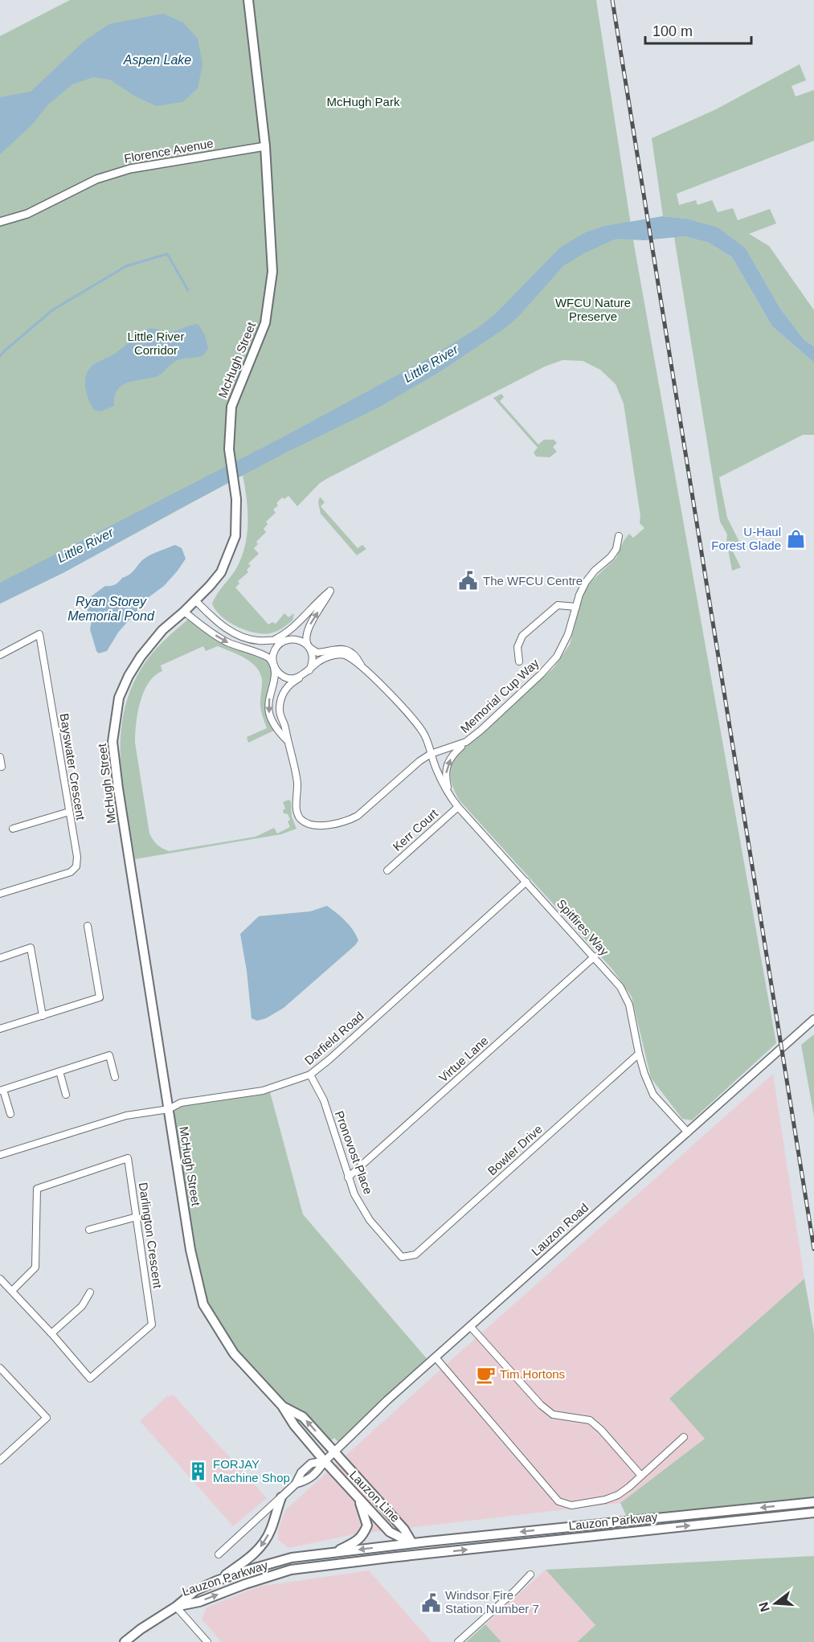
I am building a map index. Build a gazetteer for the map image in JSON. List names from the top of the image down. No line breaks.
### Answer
{"streets":{"main road":["McHugh Street","Lauzon Line","Lauzon Parkway"],"street":["Florence Avenue","Memorial Cup Way","Bayswater Crescent","Kerr Court","Spitfires Way","Darfield Road","Virtue Lane","Bowler Drive","Pronovost Place","Lauzon Road","Darlington Crescent"]},"crossings":[["Florence Avenue","McHugh Street"],["McHugh Street","Darfield Road"],["McHugh Street","Lauzon Road"],["McHugh Street","Lauzon Line"],["Memorial Cup Way","Spitfires Way"],["Kerr Court","Spitfires Way"],["Spitfires Way","Darfield Road"],["Spitfires Way","Virtue Lane"],["Spitfires Way","Bowler Drive"],["Spitfires Way","Lauzon Road"],["Darfield Road","Pronovost Place"],["Virtue Lane","Pronovost Place"],["Bowler Drive","Pronovost Place"],["Lauzon Road","Lauzon Line"],["Lauzon Line","Lauzon Parkway"]],"water":["Aspen Lake","Little River","Ryan Storey Memorial Pond"],"parks":["McHugh Park","WFCU Nature Preserve","Little River Corridor"],"places":{"shop":["U-Haul Forest Glade"],"public building":["The WFCU Centre","Windsor Fire Station Number 7"],"cafe":["Tim Hortons"],"building":["FORJAY Machine Shop"]},"scale_bar":"100 m","north":"left"}
